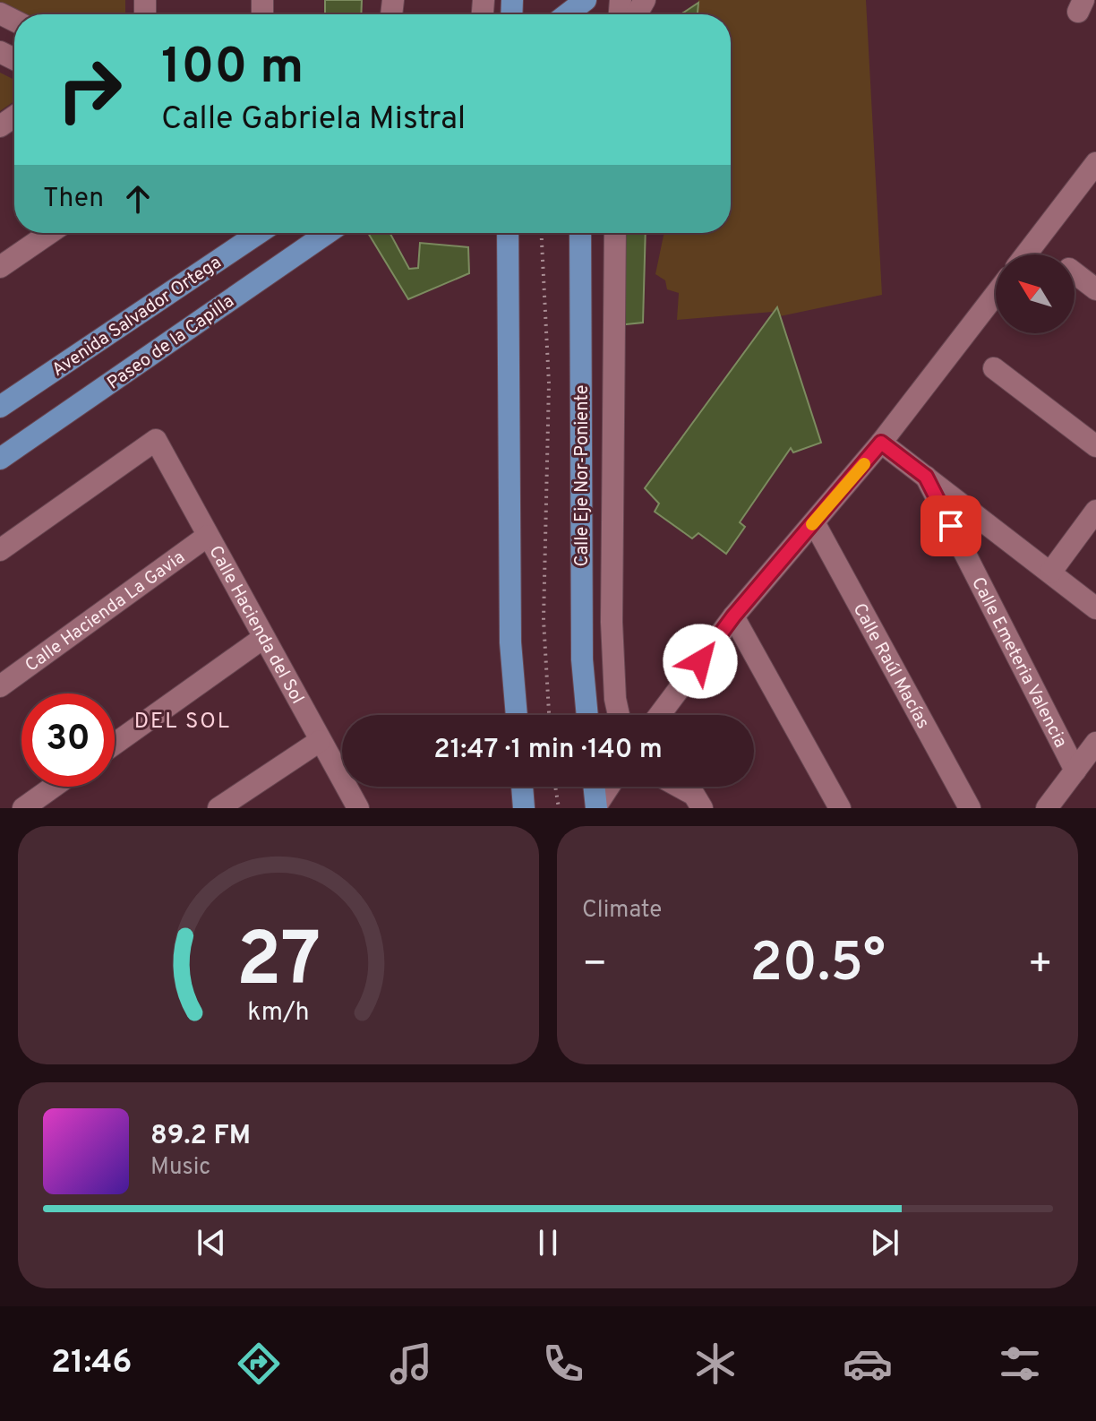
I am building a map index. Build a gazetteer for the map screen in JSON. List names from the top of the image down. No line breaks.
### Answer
{"streets":{"main road":["Avenida Salvador Ortega","Paseo de la Capilla","Calle Eje Nor-Poniente"],"street":["Calle Hacienda La Gavia","Calle Hacienda del Sol","Calle Emeteria Valencia","Calle Raúl Macías"]},"crossings":[["Calle Hacienda La Gavia","Calle Hacienda del Sol"]],"districts":["DEL SOL"],"north":"top left","page":{"turn":["100 m","Calle Gabriela Mistral"],"then":"Then","limit":"30","trip":"21:47 · 1 min · 140 m","tile":"Climate","heat":["−","20.5°","+"],"song":["89.2 FM","Music"],"tabs":"21:46","gauge":["27","km/h"]}}
